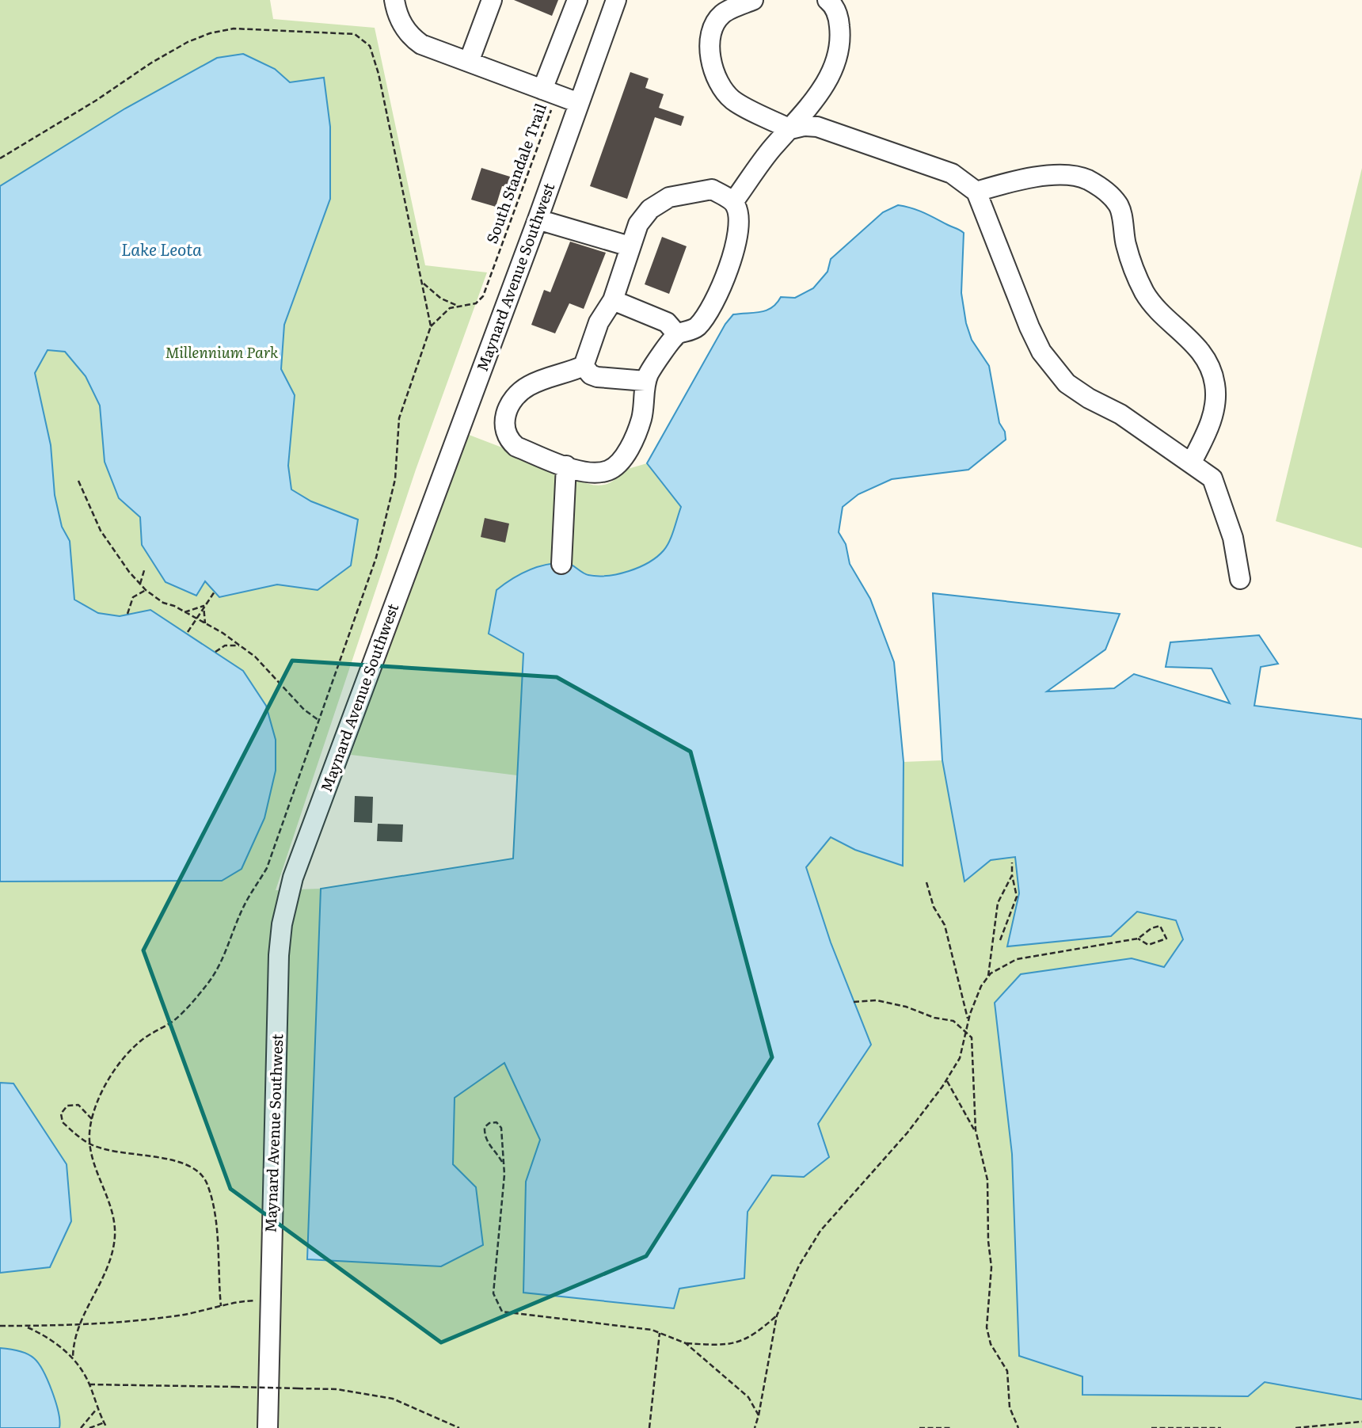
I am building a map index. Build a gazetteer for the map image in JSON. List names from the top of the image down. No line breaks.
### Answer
{"streets":{"street":["Maynard Avenue Southwest"],"path":["South Standale Trail"]},"water":["Lake Leota"],"parks":["Millennium Park"]}
